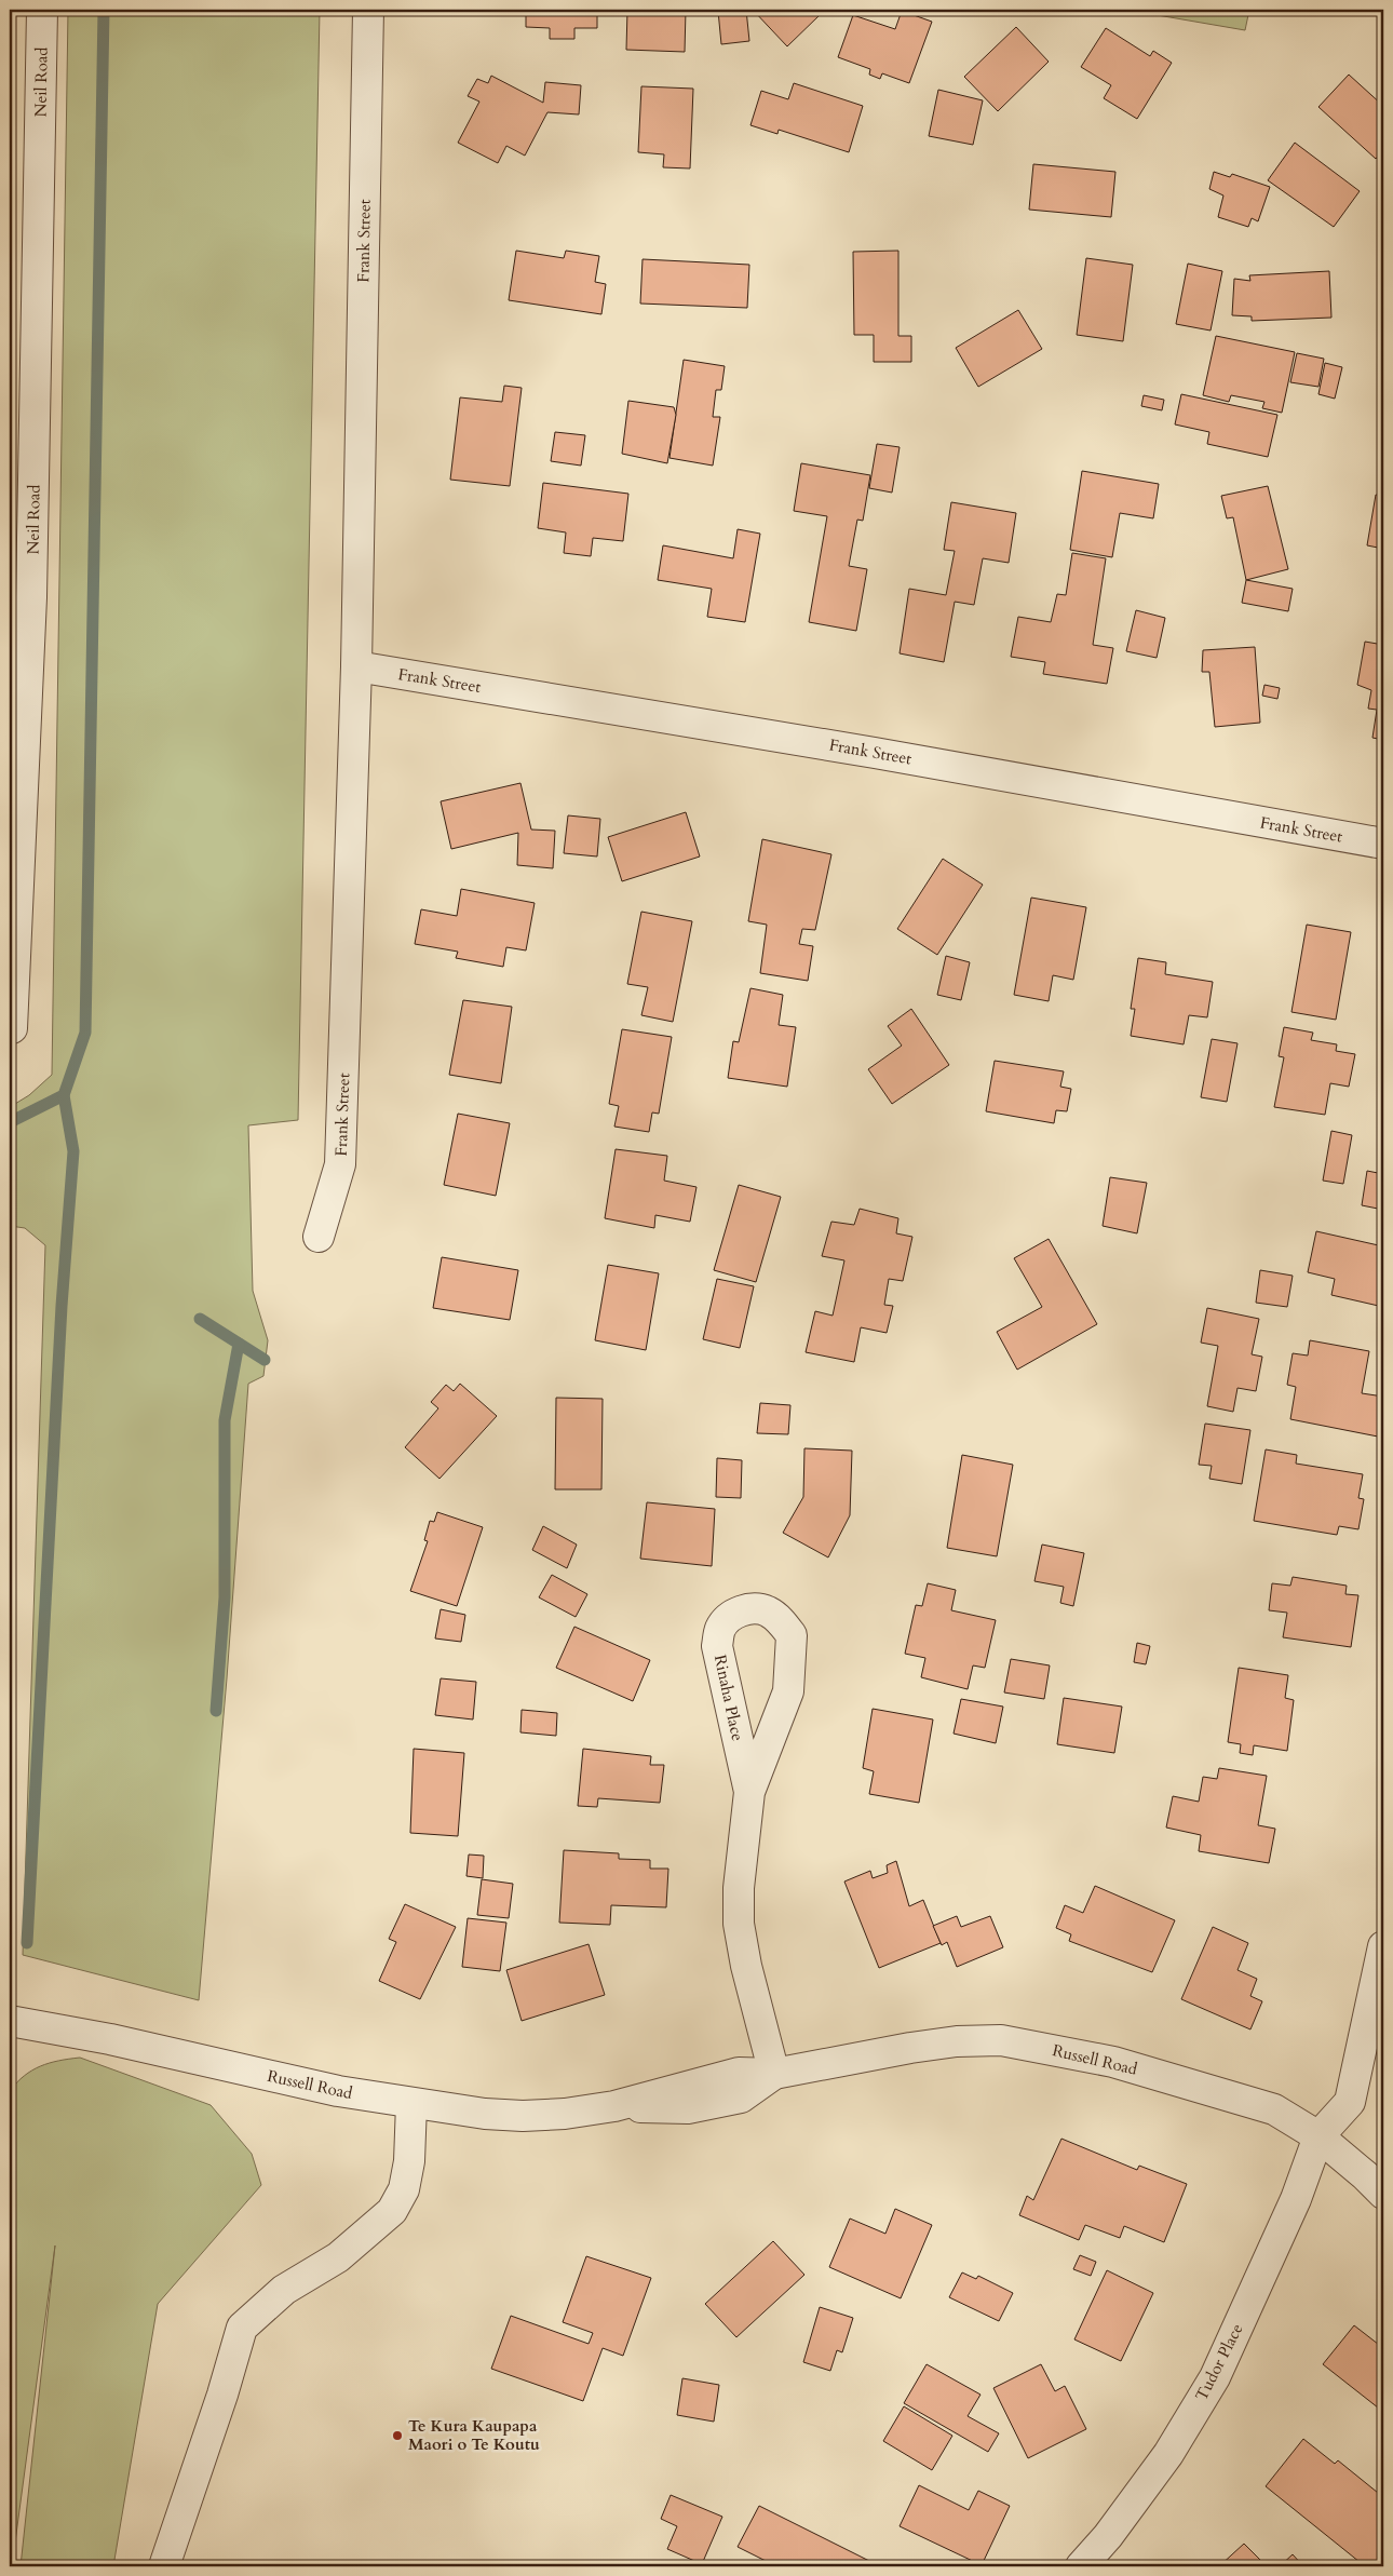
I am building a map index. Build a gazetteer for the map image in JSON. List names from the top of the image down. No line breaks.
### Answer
{"streets":{"street":["Neil Road","Frank Street","Rinaha Place","Russell Road","Tudor Place"]},"crossings":[["Rinaha Place","Russell Road"],["Russell Road","Tudor Place"]],"places":["Te Kura Kaupapa Maori o Te Koutu"]}
